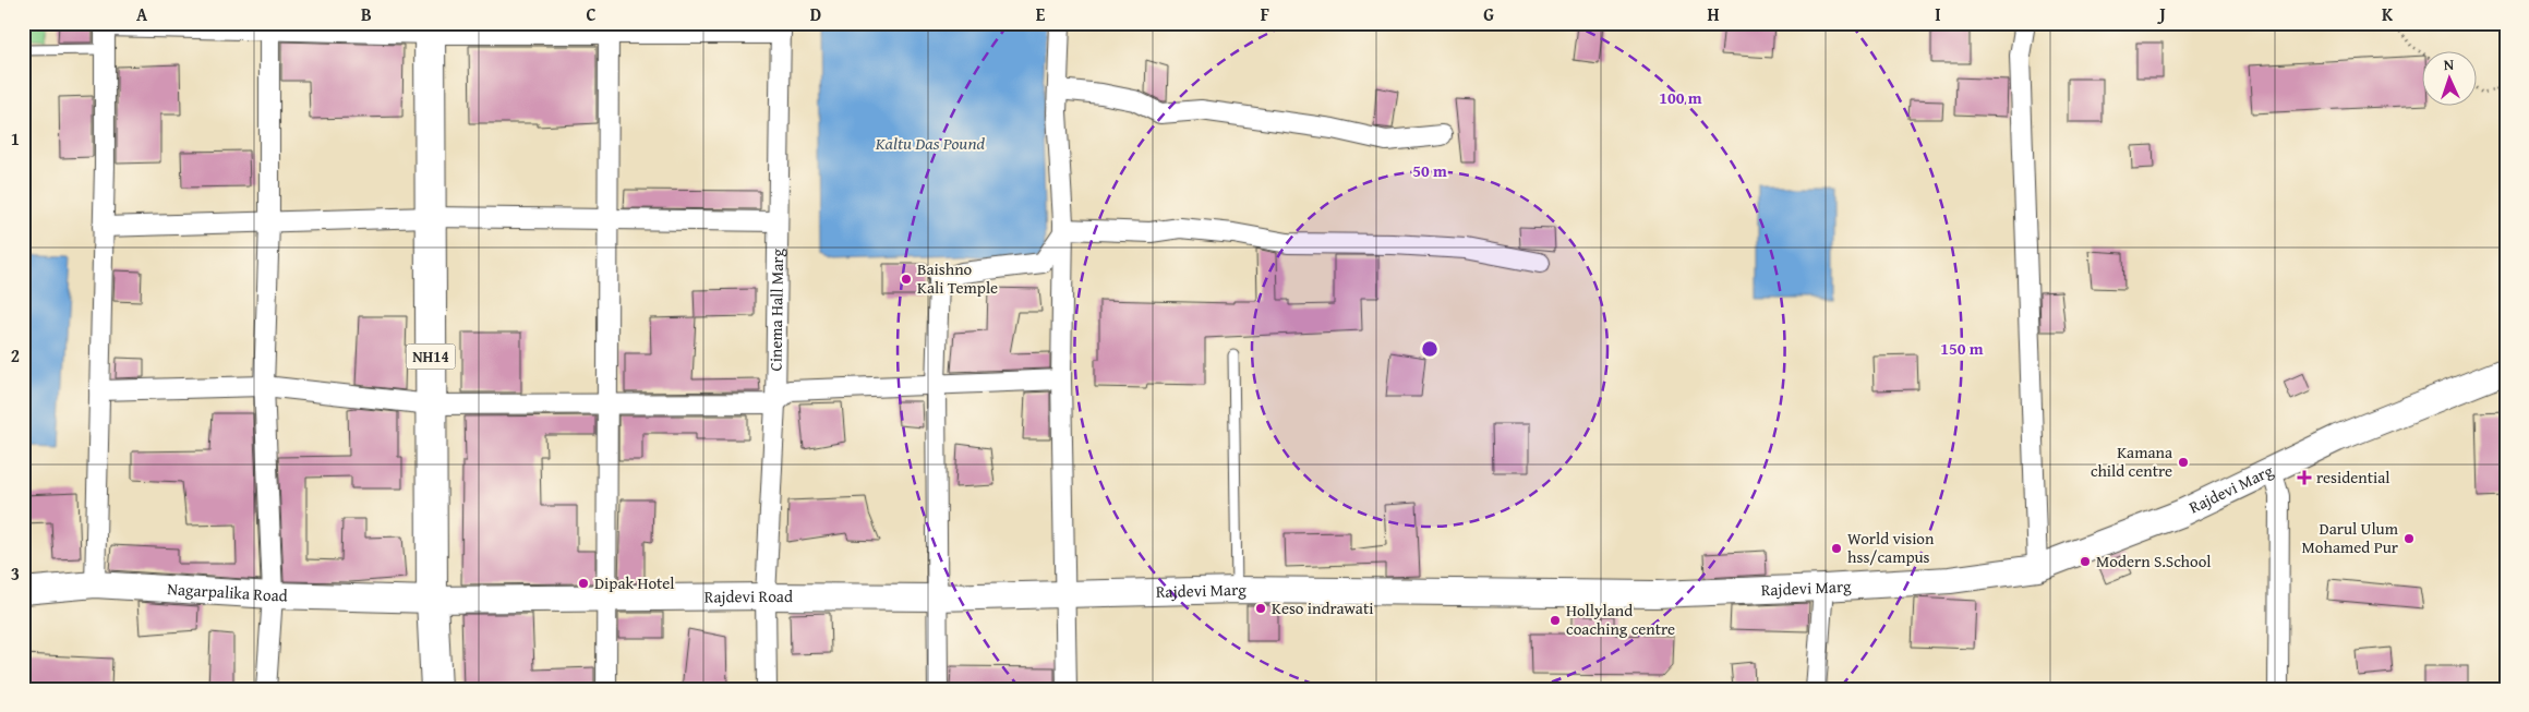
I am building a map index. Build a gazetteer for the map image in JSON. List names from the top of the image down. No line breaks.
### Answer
{"streets":{"main road":["NH14","Rajdevi Marg","Nagarpalika Road","Rajdevi Road"],"street":["Cinema Hall Marg"]},"crossings":[["Cinema Hall Marg","Rajdevi Road"],["NH14","Nagarpalika Road"],["NH14","Rajdevi Road"],["Rajdevi Marg","Rajdevi Road"],["Nagarpalika Road","Rajdevi Road"]],"water":["Kaltu Das Pound"],"places":{"other":["Baishno Kali Temple","Kamana child centre","Darul Ulum Mohamed Pur","World vision hss/campus","Modern S.School","Dipak Hotel","Keso indrawati","Hollyland coaching centre"],"health":["residential"]},"north":"top","grid":{"columns":["A","B","C","D","E","F","G","H","I","J","K"],"rows":["1","2","3"]},"rings":["100 m","50 m","150 m"]}
